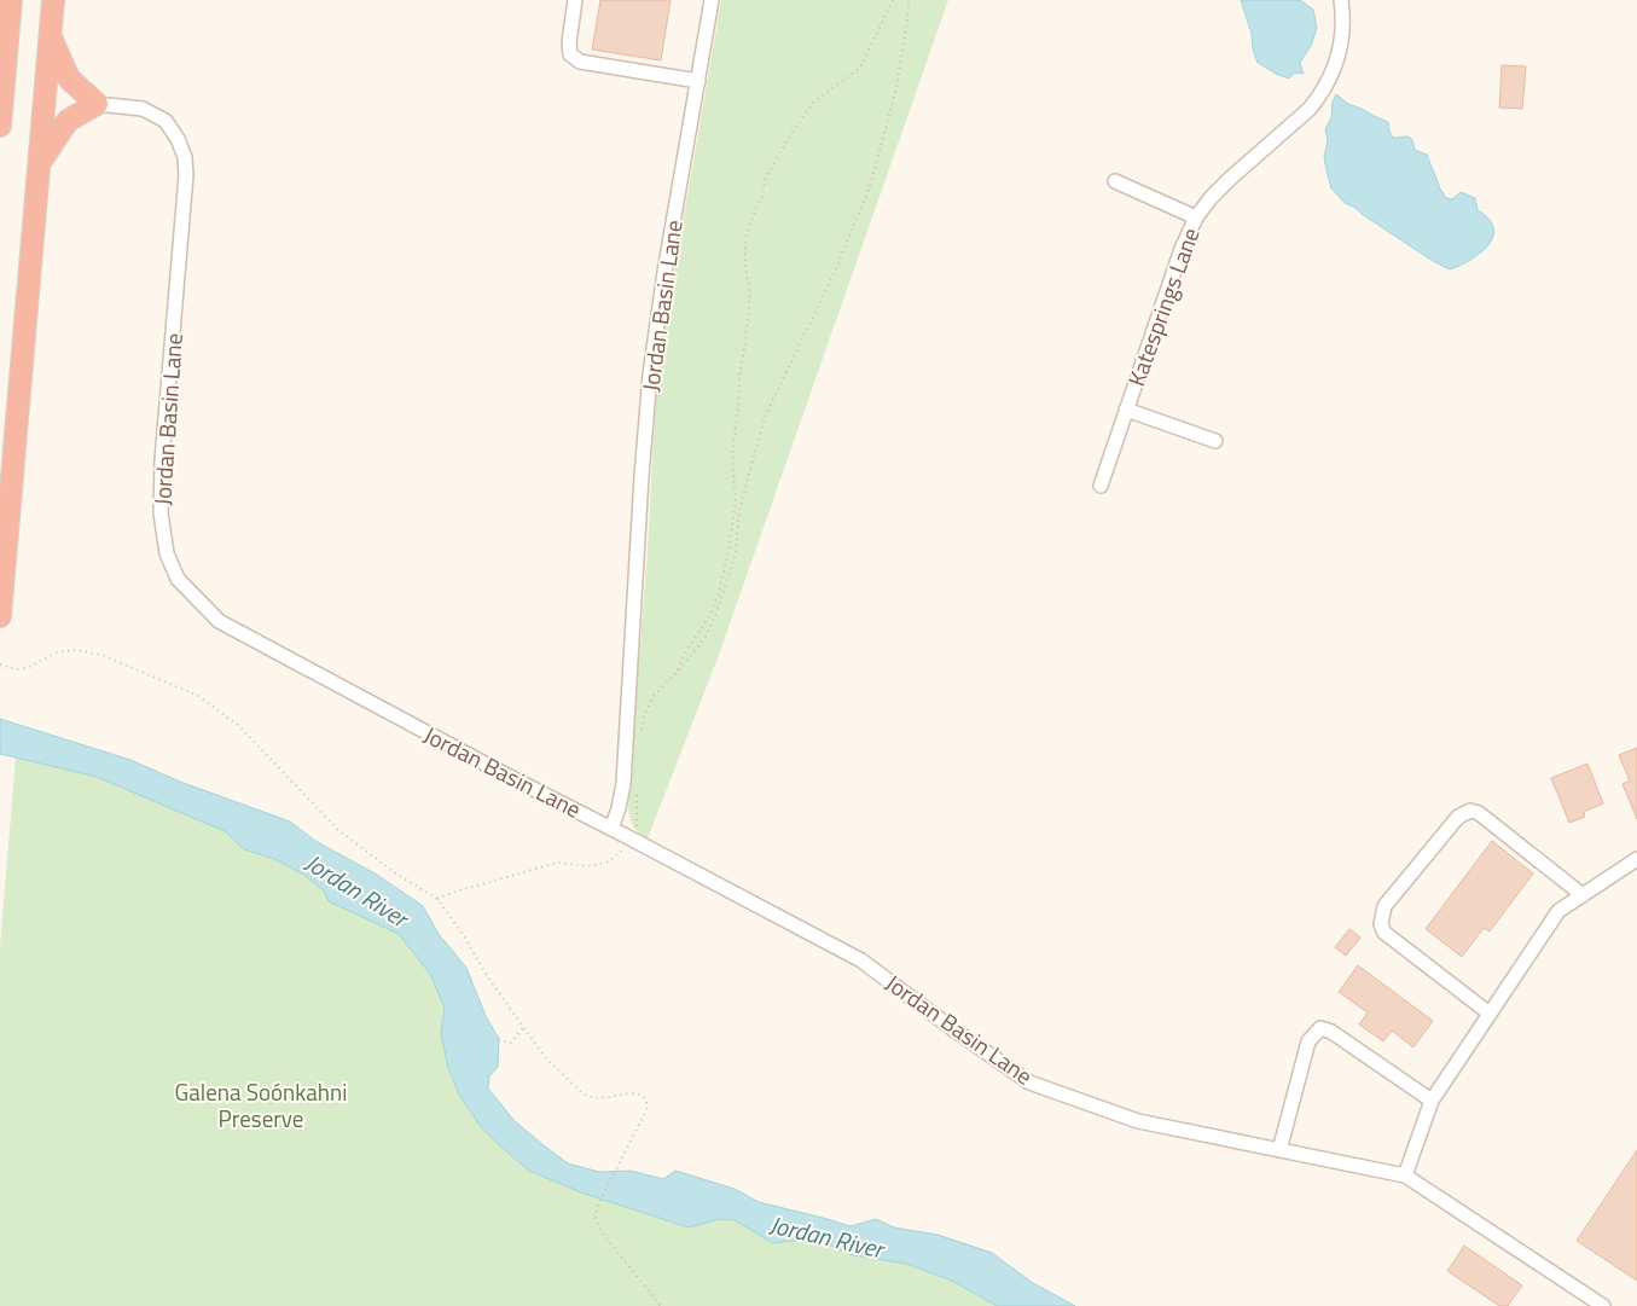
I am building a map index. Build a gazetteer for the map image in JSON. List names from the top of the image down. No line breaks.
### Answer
{"streets":{"street":["Jordan Basin Lane","Katesprings Lane"]},"water":["Jordan River"],"parks":["Galena Soónkahni Preserve"]}
